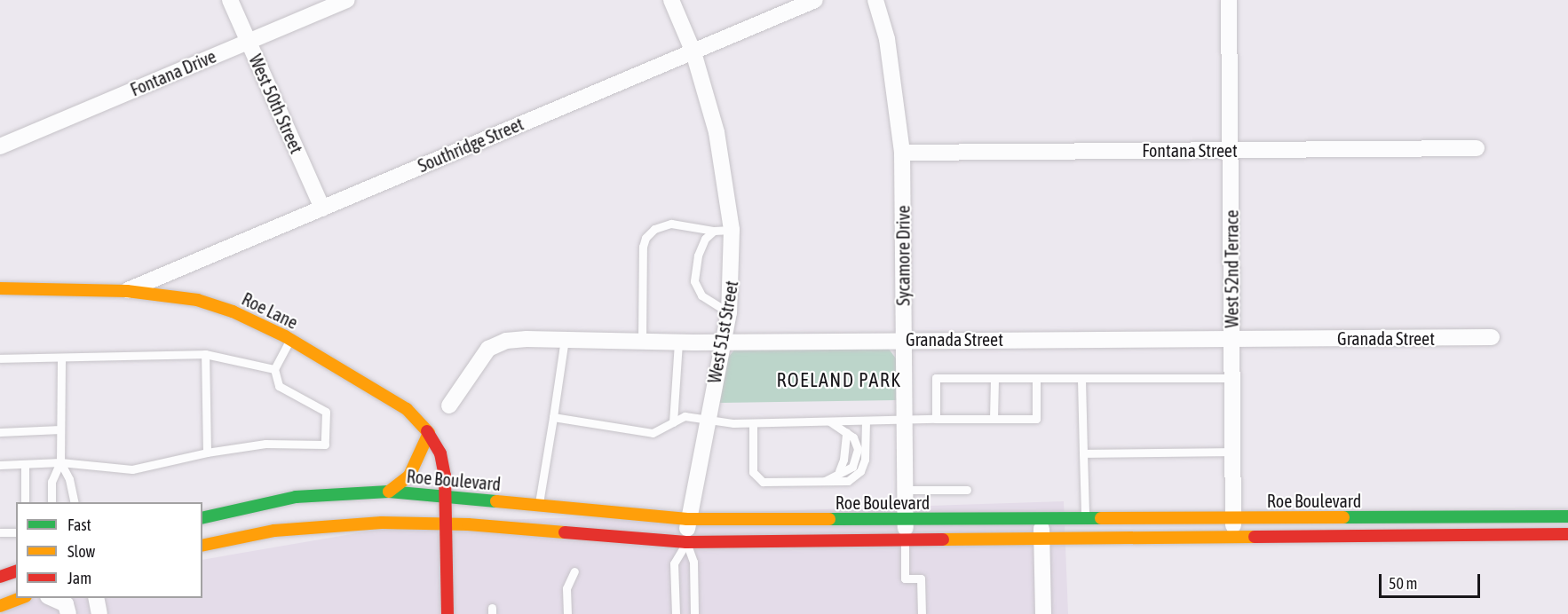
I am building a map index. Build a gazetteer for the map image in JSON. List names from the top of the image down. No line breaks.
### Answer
{"streets":{"main road":["Roe Lane","Roe Boulevard"],"street":["Fontana Drive","West 50th Street","Southridge Street","Fontana Street","Sycamore Drive","West 52nd Terrace","West 51st Street","Granada Street"]},"crossings":[["Fontana Drive","West 50th Street"],["West 50th Street","Southridge Street"],["Southridge Street","Roe Lane"],["Southridge Street","West 51st Street"],["Fontana Street","Sycamore Drive"],["Fontana Street","West 52nd Terrace"],["Sycamore Drive","Granada Street"],["Sycamore Drive","Roe Boulevard"],["West 52nd Terrace","Granada Street"],["West 52nd Terrace","Roe Boulevard"],["Roe Lane","Roe Boulevard"],["West 51st Street","Granada Street"],["West 51st Street","Roe Boulevard"]],"districts":["ROELAND PARK"],"legend":["Fast","Slow","Jam"],"scale_bar":"50 m"}
